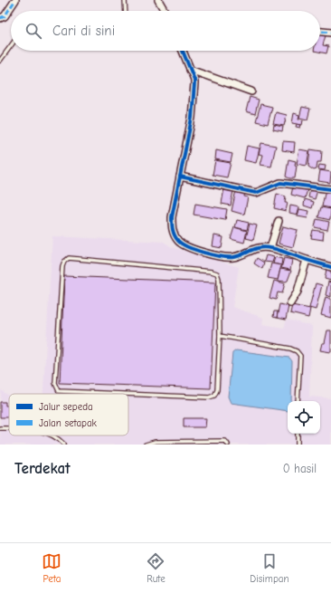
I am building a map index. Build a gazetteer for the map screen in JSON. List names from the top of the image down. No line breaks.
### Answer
{"legend":["Jalur sepeda","Jalan setapak"],"page":{"search":"Cari di sini","heading":["Terdekat","0 hasil"],"nav":["Peta","Rute","Disimpan"]}}
